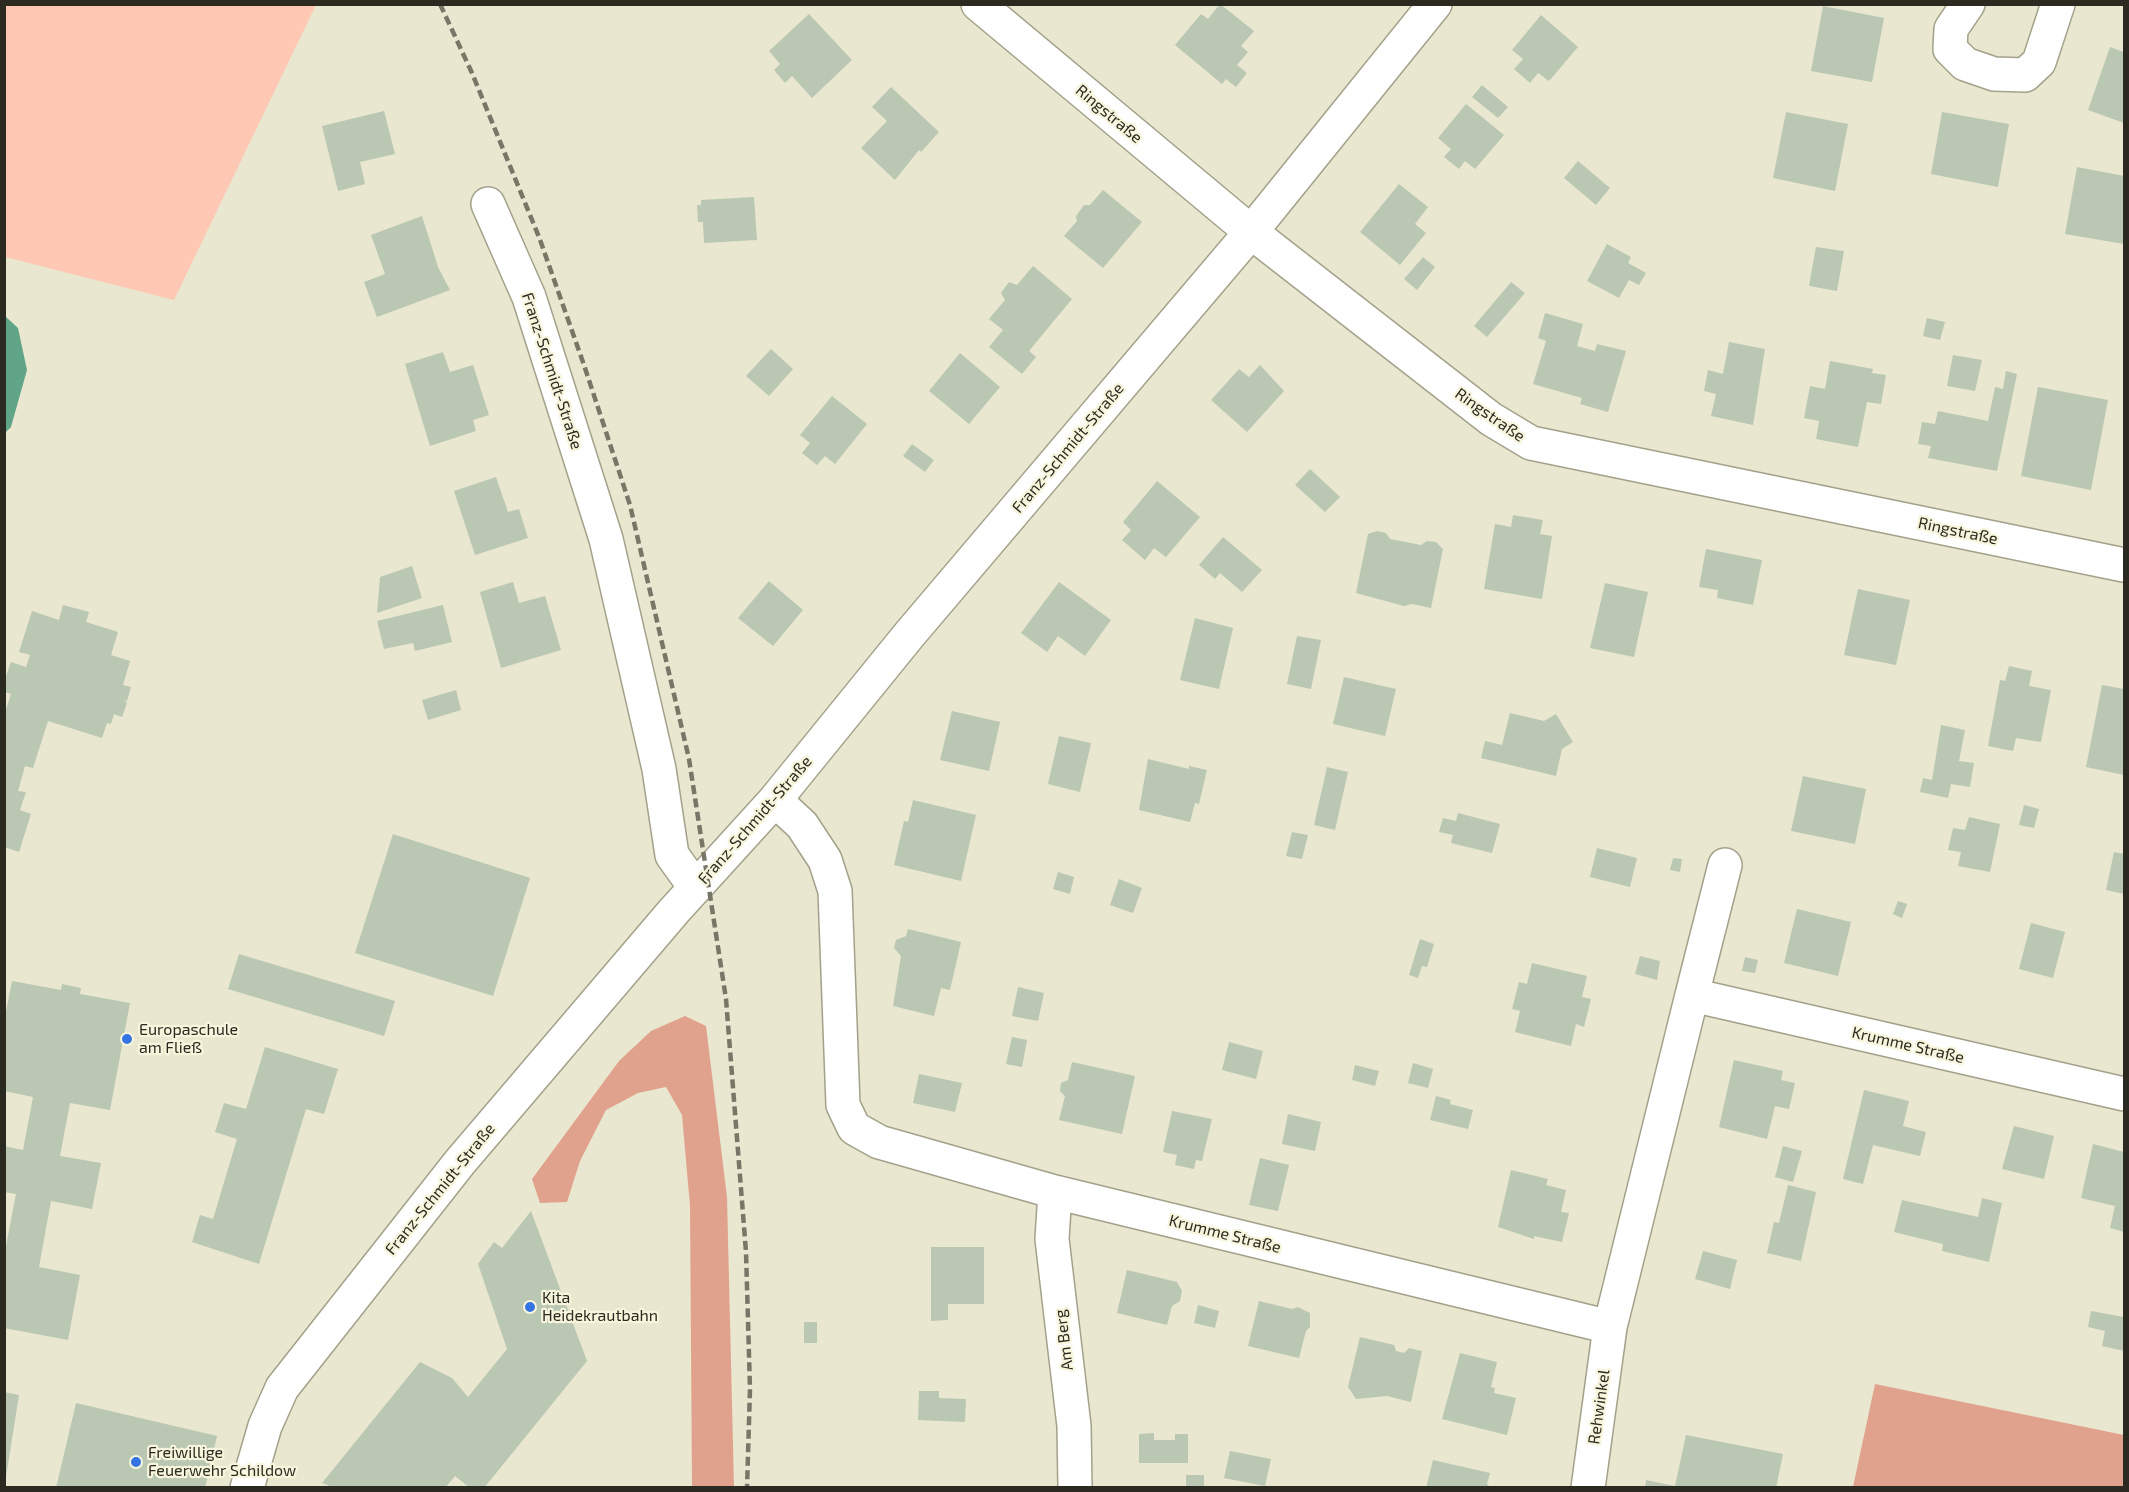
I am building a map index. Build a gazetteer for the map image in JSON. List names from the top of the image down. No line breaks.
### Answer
{"streets":{"street":["Ringstraße","Franz-Schmidt-Straße","Krumme Straße","Am Berg","Rehwinkel"]},"crossings":[["Ringstraße","Franz-Schmidt-Straße"],["Franz-Schmidt-Straße","Krumme Straße"],["Krumme Straße","Am Berg"],["Krumme Straße","Rehwinkel"]],"places":["Europaschule am Fließ","Kita Heidekrautbahn","Freiwillige Feuerwehr Schildow"]}
